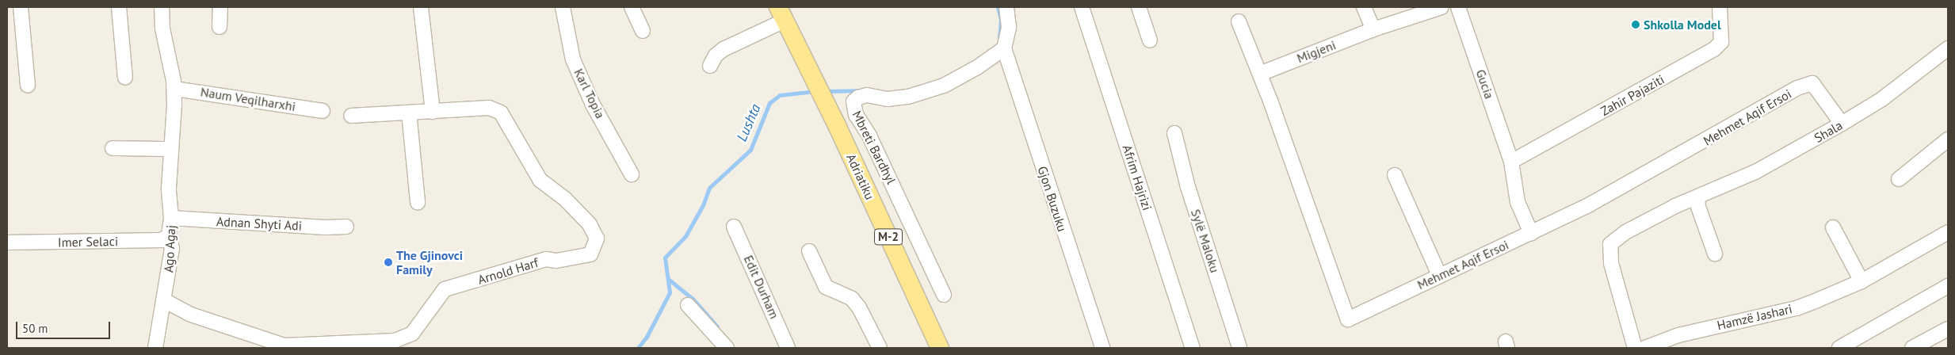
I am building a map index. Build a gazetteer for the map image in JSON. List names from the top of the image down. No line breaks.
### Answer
{"streets":{"main road":["Adriatiku","M-2"],"street":["Migjeni","Gucia","Karl Topia","Zahir Pajaziti","Naum Veqilharxhi","Mehmet Aqif Ersoi","Shala","Mbreti Bardhyl","Afrim Hajrizi","Gjon Buzuku","Adnan Shyti Adi","Sylë Maloku","Imer Selaci","Ago Agaj","Arnold Harf","Edit Durham","Hamzë Jashari"]},"crossings":[["Migjeni","Mehmet Aqif Ersoi"],["Gucia","Zahir Pajaziti"],["Gucia","Mehmet Aqif Ersoi"],["Naum Veqilharxhi","Ago Agaj"],["Mehmet Aqif Ersoi","Shala"],["Mbreti Bardhyl","Gjon Buzuku"],["Adnan Shyti Adi","Ago Agaj"],["Imer Selaci","Ago Agaj"],["Ago Agaj","Arnold Harf"]],"water":["Lushta"],"places":["Shkolla Model","The Gjinovci Family"],"scale_bar":"50 m"}
